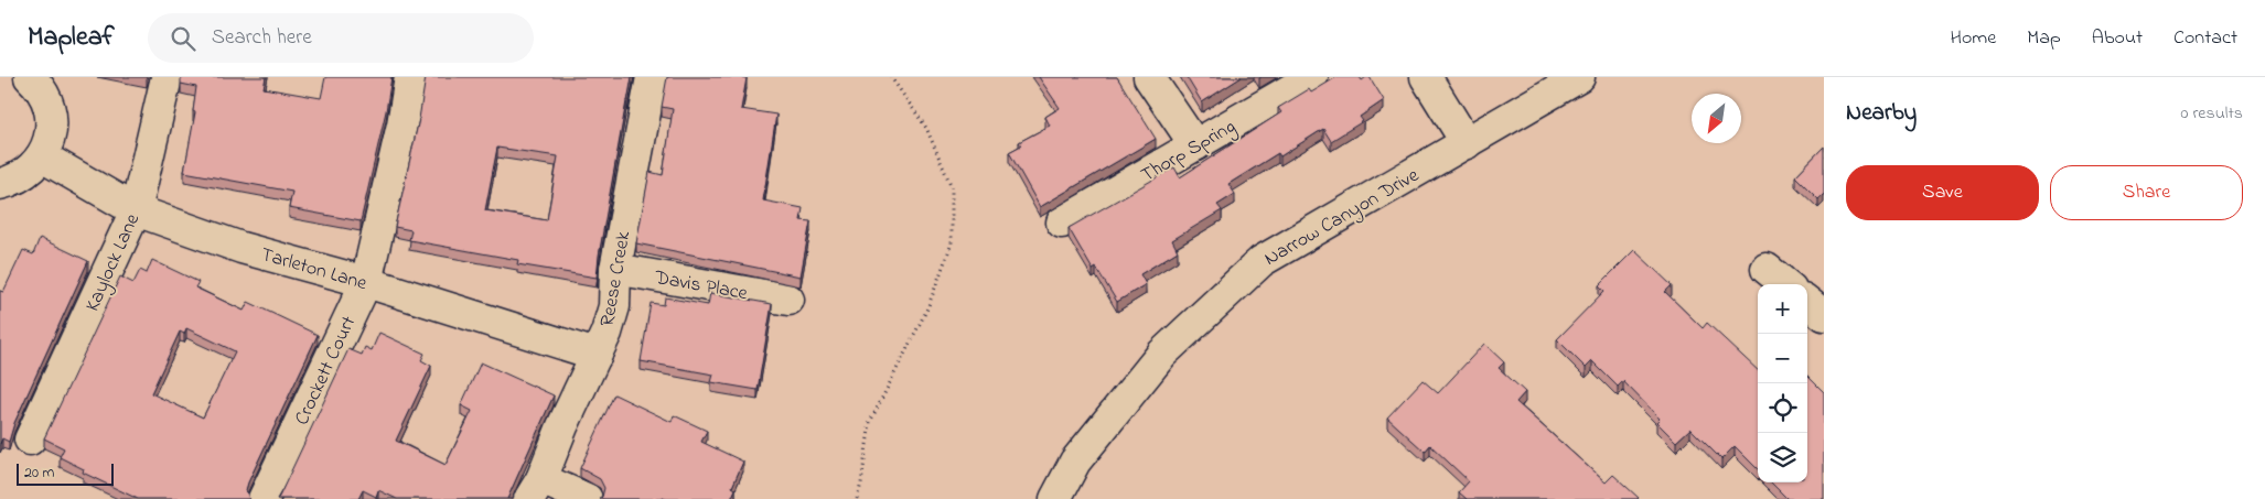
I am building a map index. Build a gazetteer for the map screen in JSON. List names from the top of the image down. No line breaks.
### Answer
{"streets":{"street":["Thorp Spring","Narrow Canyon Drive","Kaylock Lane","Tarleton Lane","Reese Creek","Davis Place","Crockett Court"]},"crossings":[["Kaylock Lane","Tarleton Lane"],["Tarleton Lane","Reese Creek"],["Tarleton Lane","Crockett Court"],["Reese Creek","Davis Place"]],"scale_bar":"20 m","north":"bottom left","page":{"header":"Mapleaf","search":"Search here","nav":["Home","Map","About","Contact"],"heading":["Nearby","0 results"],"buttons":["Save","Share"],"map_buttons":["+","−"],"scale":"20 m"}}
